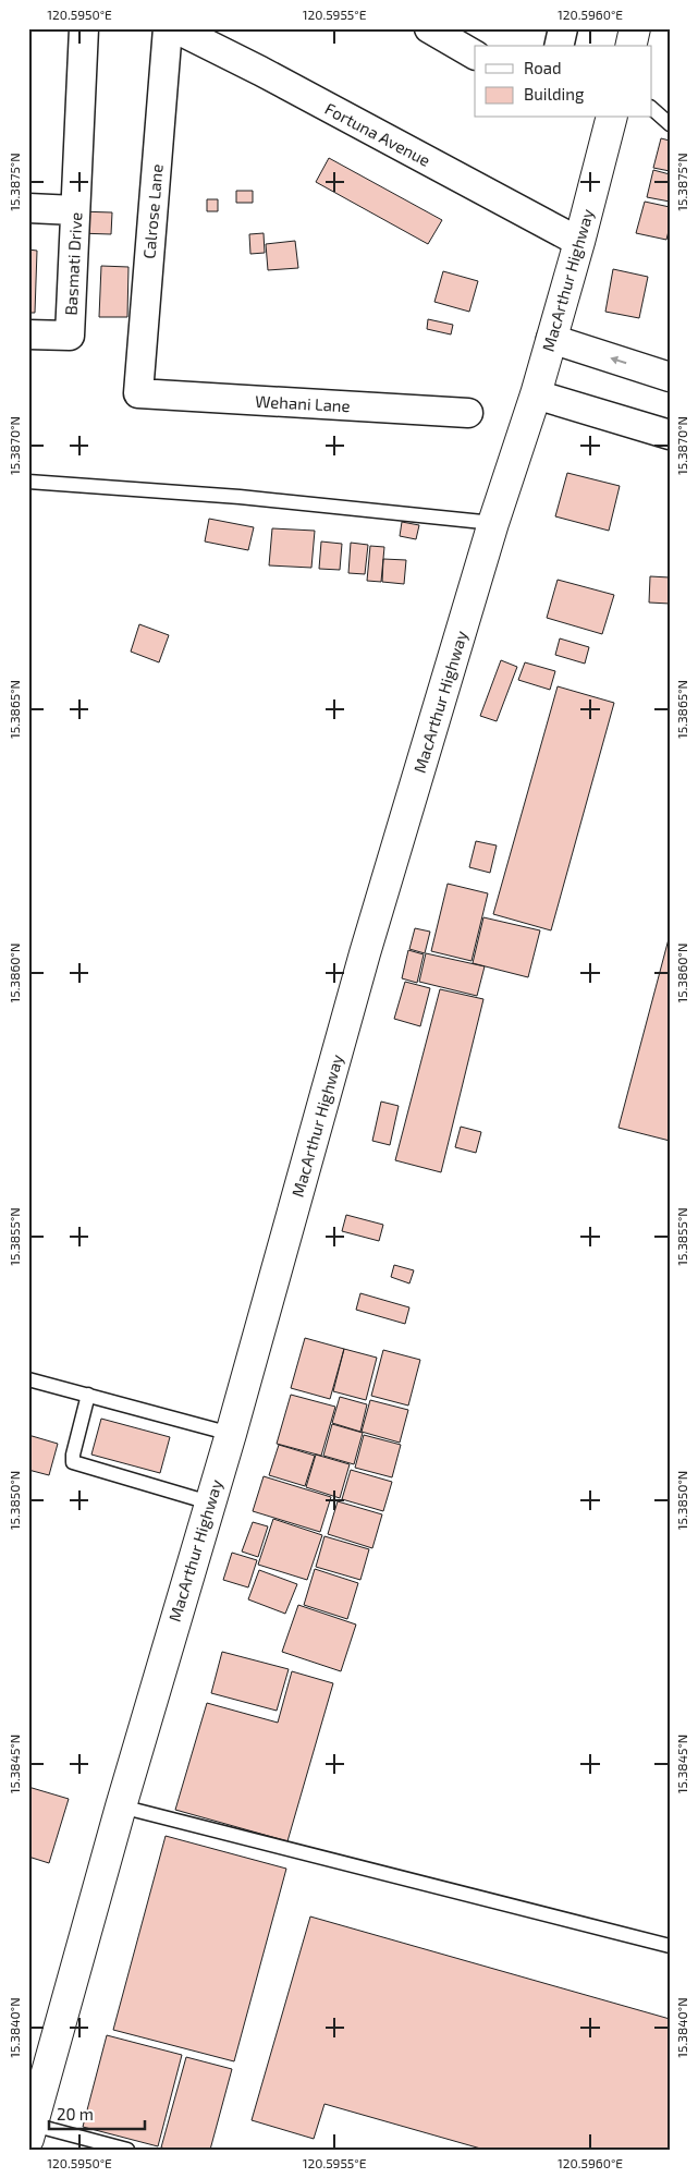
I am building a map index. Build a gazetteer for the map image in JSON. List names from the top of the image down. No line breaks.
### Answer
{"streets":{"highway":["MacArthur Highway"],"street":["Fortuna Avenue","Calrose Lane","Basmati Drive","Wehani Lane"]},"crossings":[["Fortuna Avenue","MacArthur Highway"],["Calrose Lane","Wehani Lane"]],"legend":["Road","Building"],"scale_bar":"20 m","coordinates":["120.5950°E","120.5955°E","120.5960°E","15.3875°N","15.3870°N","15.3865°N","15.3860°N","15.3855°N","15.3850°N","15.3845°N","15.3840°N"]}
